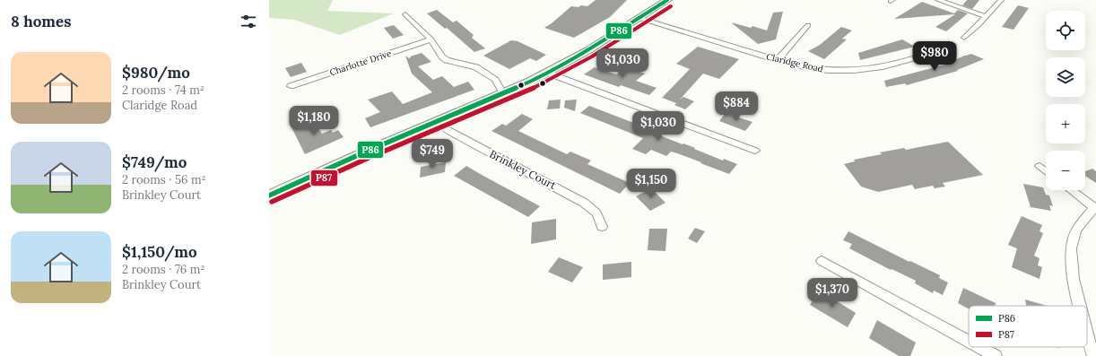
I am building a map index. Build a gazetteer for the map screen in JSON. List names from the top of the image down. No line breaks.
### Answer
{"streets":{"street":["Charlotte Drive","Claridge Road","Brinkley Court"]},"lines":["transit line P86","transit line P87"],"legend":["P86","P87"],"page":{"heading":"8 homes","map_buttons":["+","−"],"price":["$980","$1,030","$884","$1,180","$1,030","$749","$1,150","$1,370"],"list":[{"name":"$980/mo","note":"2 rooms · 74 m² · Claridge Road"},{"name":"$749/mo","note":"2 rooms · 56 m² · Brinkley Court"},{"name":"$1,150/mo","note":"2 rooms · 76 m² · Brinkley Court"}]}}
